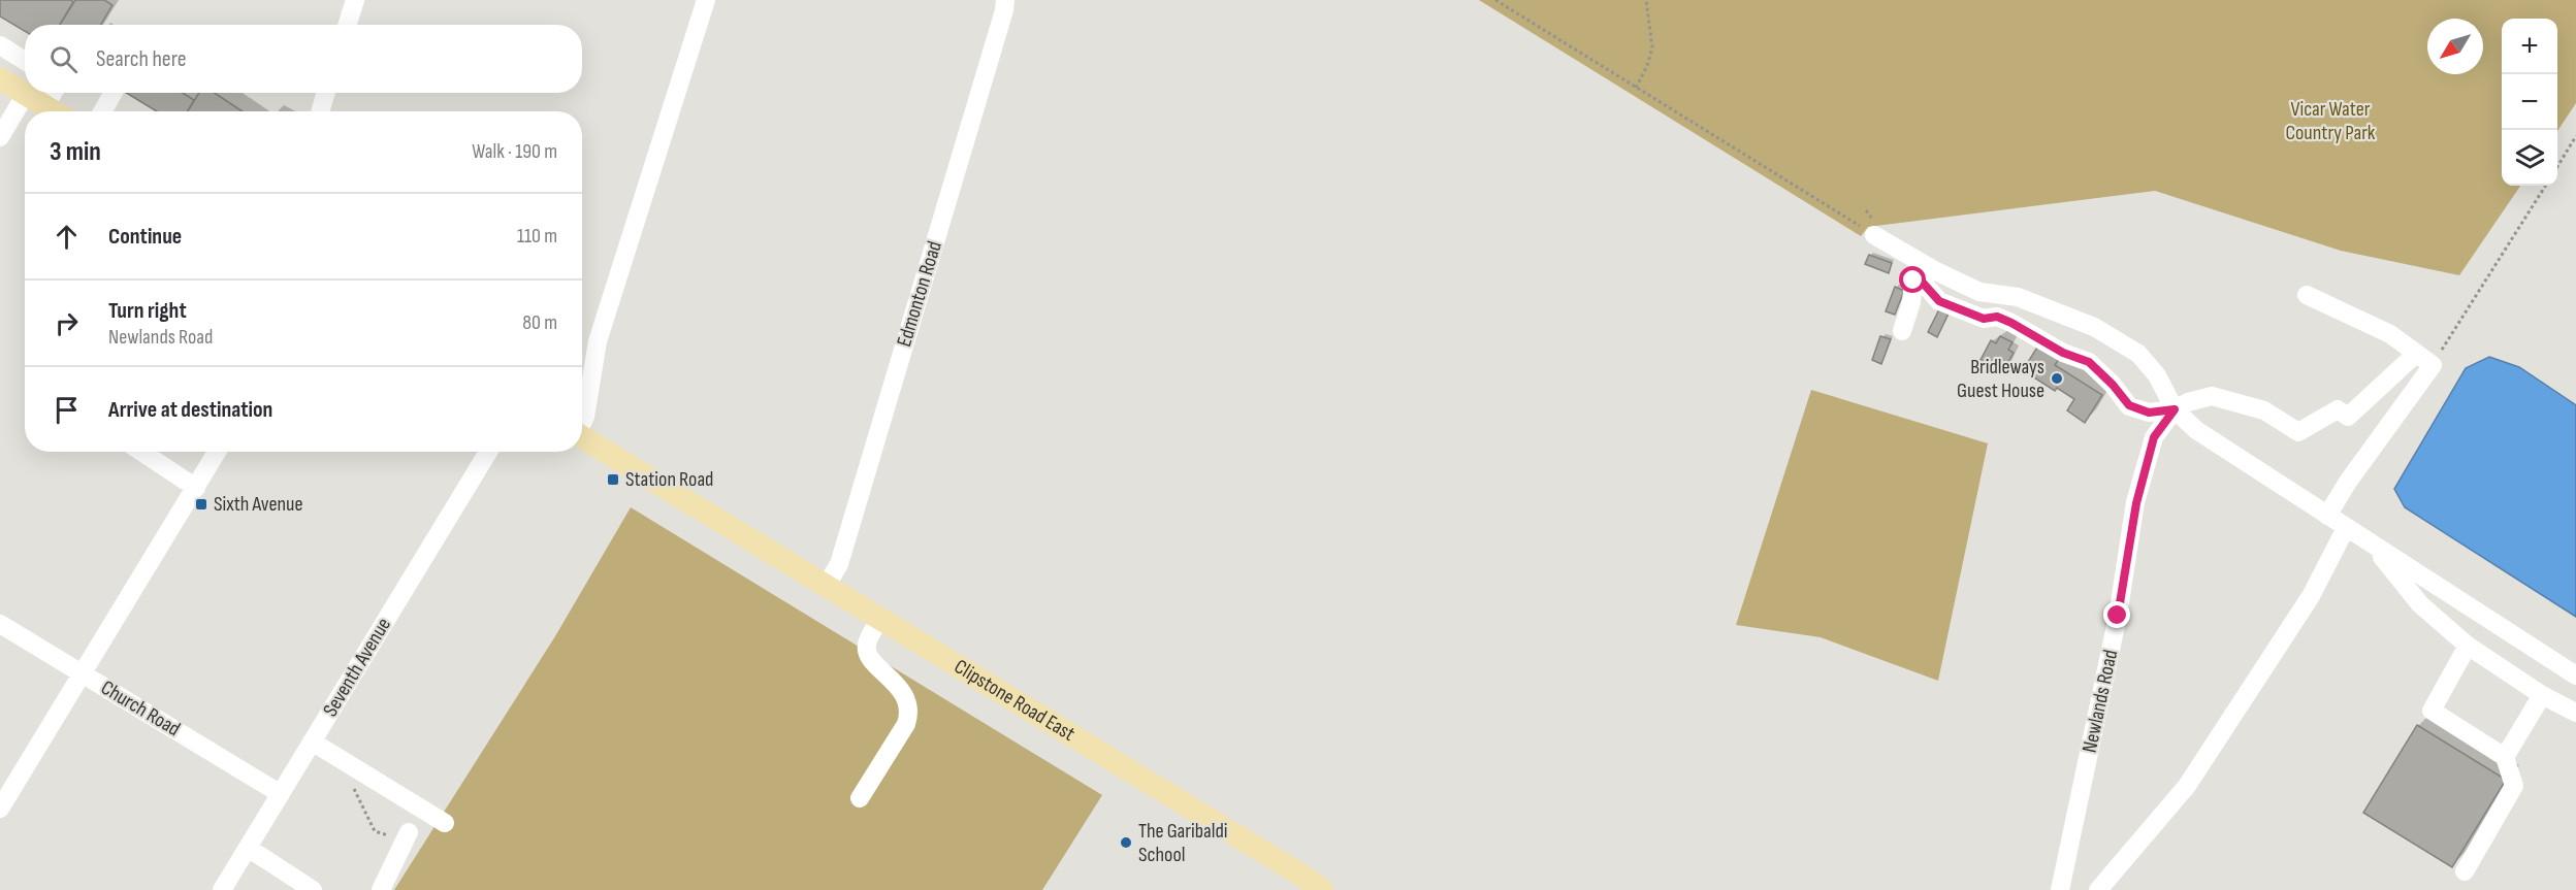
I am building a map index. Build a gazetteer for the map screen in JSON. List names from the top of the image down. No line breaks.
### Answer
{"streets":{"main road":["Clipstone Road East"],"street":["Edmonton Road","Seventh Avenue","Newlands Road","Church Road"]},"crossings":[["Edmonton Road","Clipstone Road East"],["Seventh Avenue","Church Road"]],"parks":["Vicar Water Country Park"],"places":{"other":["Bridleways Guest House","The Garibaldi School"],"transit":["Station Road","Sixth Avenue"]},"north":"bottom left","page":{"map_buttons":["+","−"],"search":"Search here","heading":["3 min","Walk · 190 m"],"list":[["Continue","110 m"],["Turn right","Newlands Road","80 m"],"Arrive at destination"]}}
